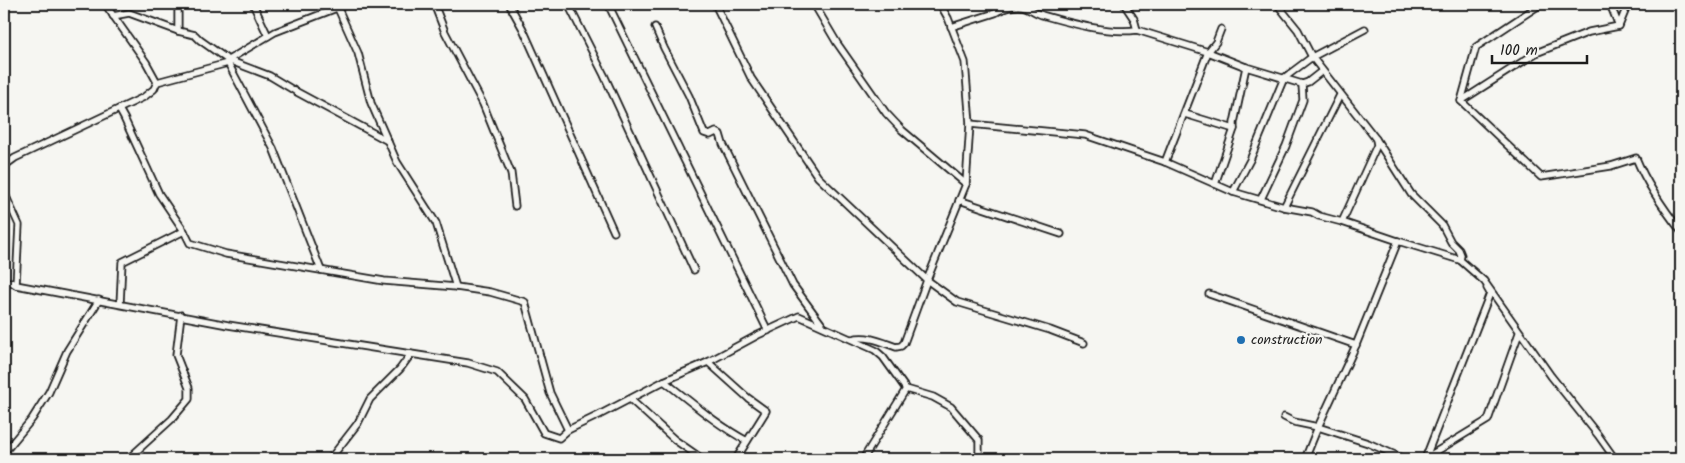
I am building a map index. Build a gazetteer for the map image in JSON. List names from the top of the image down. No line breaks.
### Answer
{"places":["construction"],"scale_bar":"100 m"}
